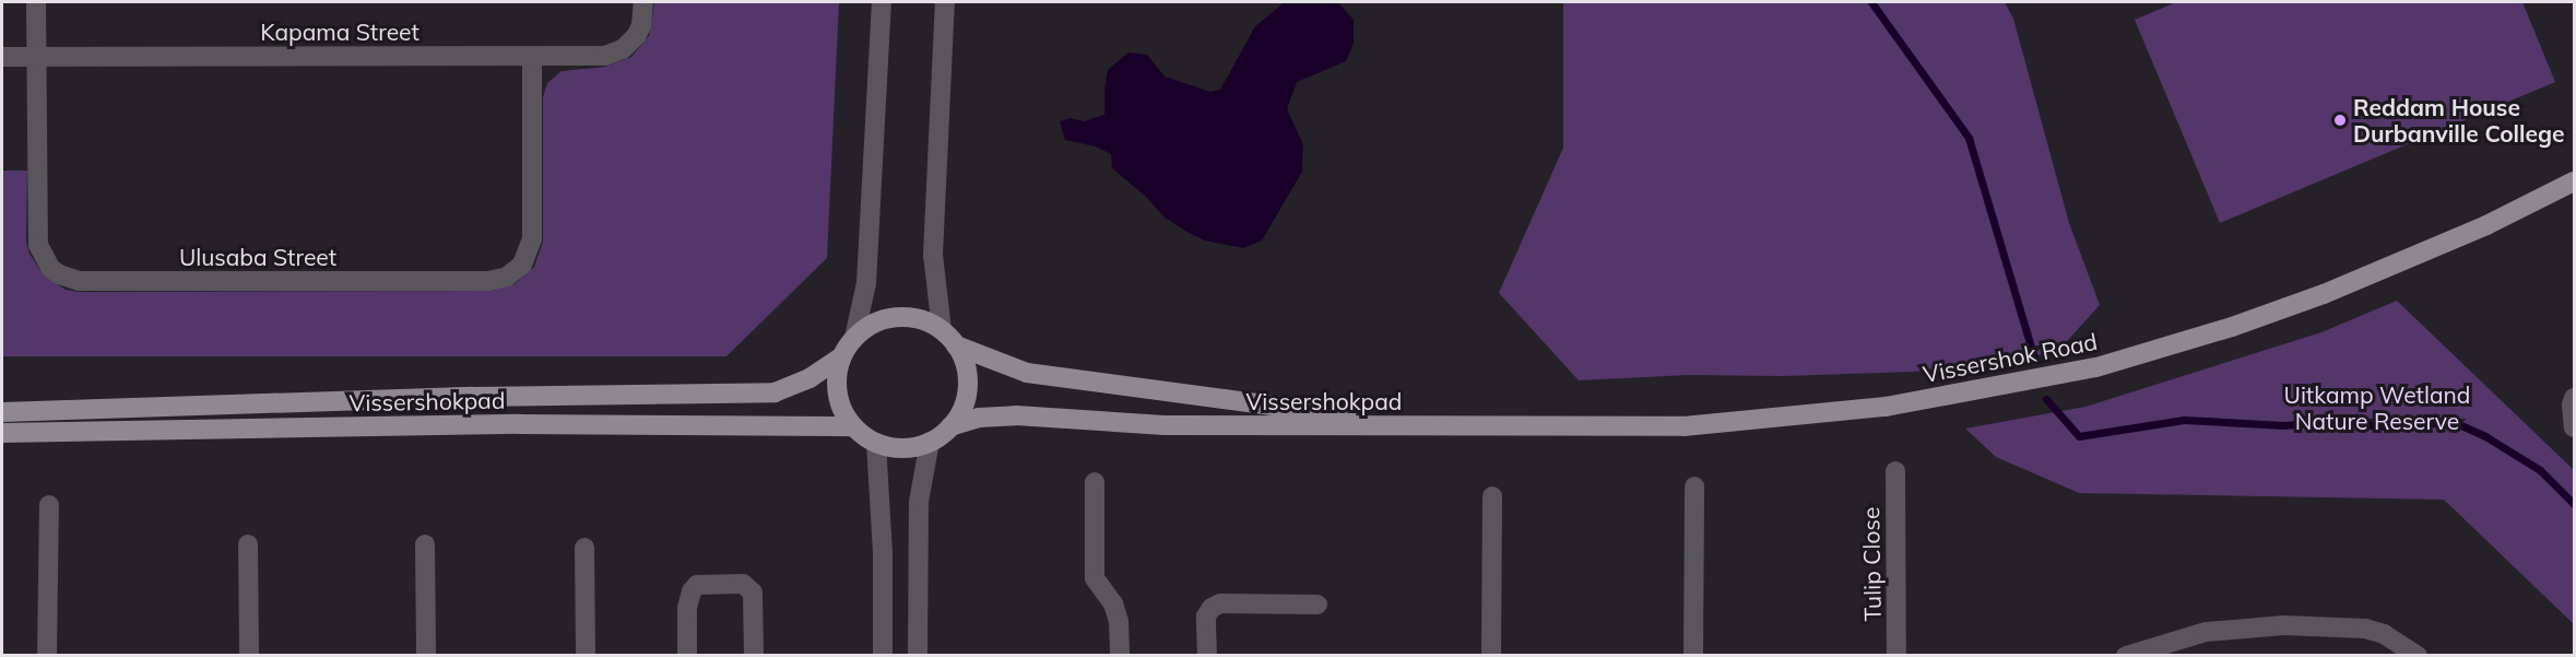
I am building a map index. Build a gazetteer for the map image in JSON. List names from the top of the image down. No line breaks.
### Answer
{"streets":{"main road":["Vissershok Road","Vissershokpad"],"street":["Kapama Street","Ulusaba Street","Tulip Close"]},"crossings":[["Kapama Street","Ulusaba Street"],["Vissershok Road","Vissershokpad"]],"parks":["Uitkamp Wetland Nature Reserve"],"places":["Reddam House Durbanville College"]}
